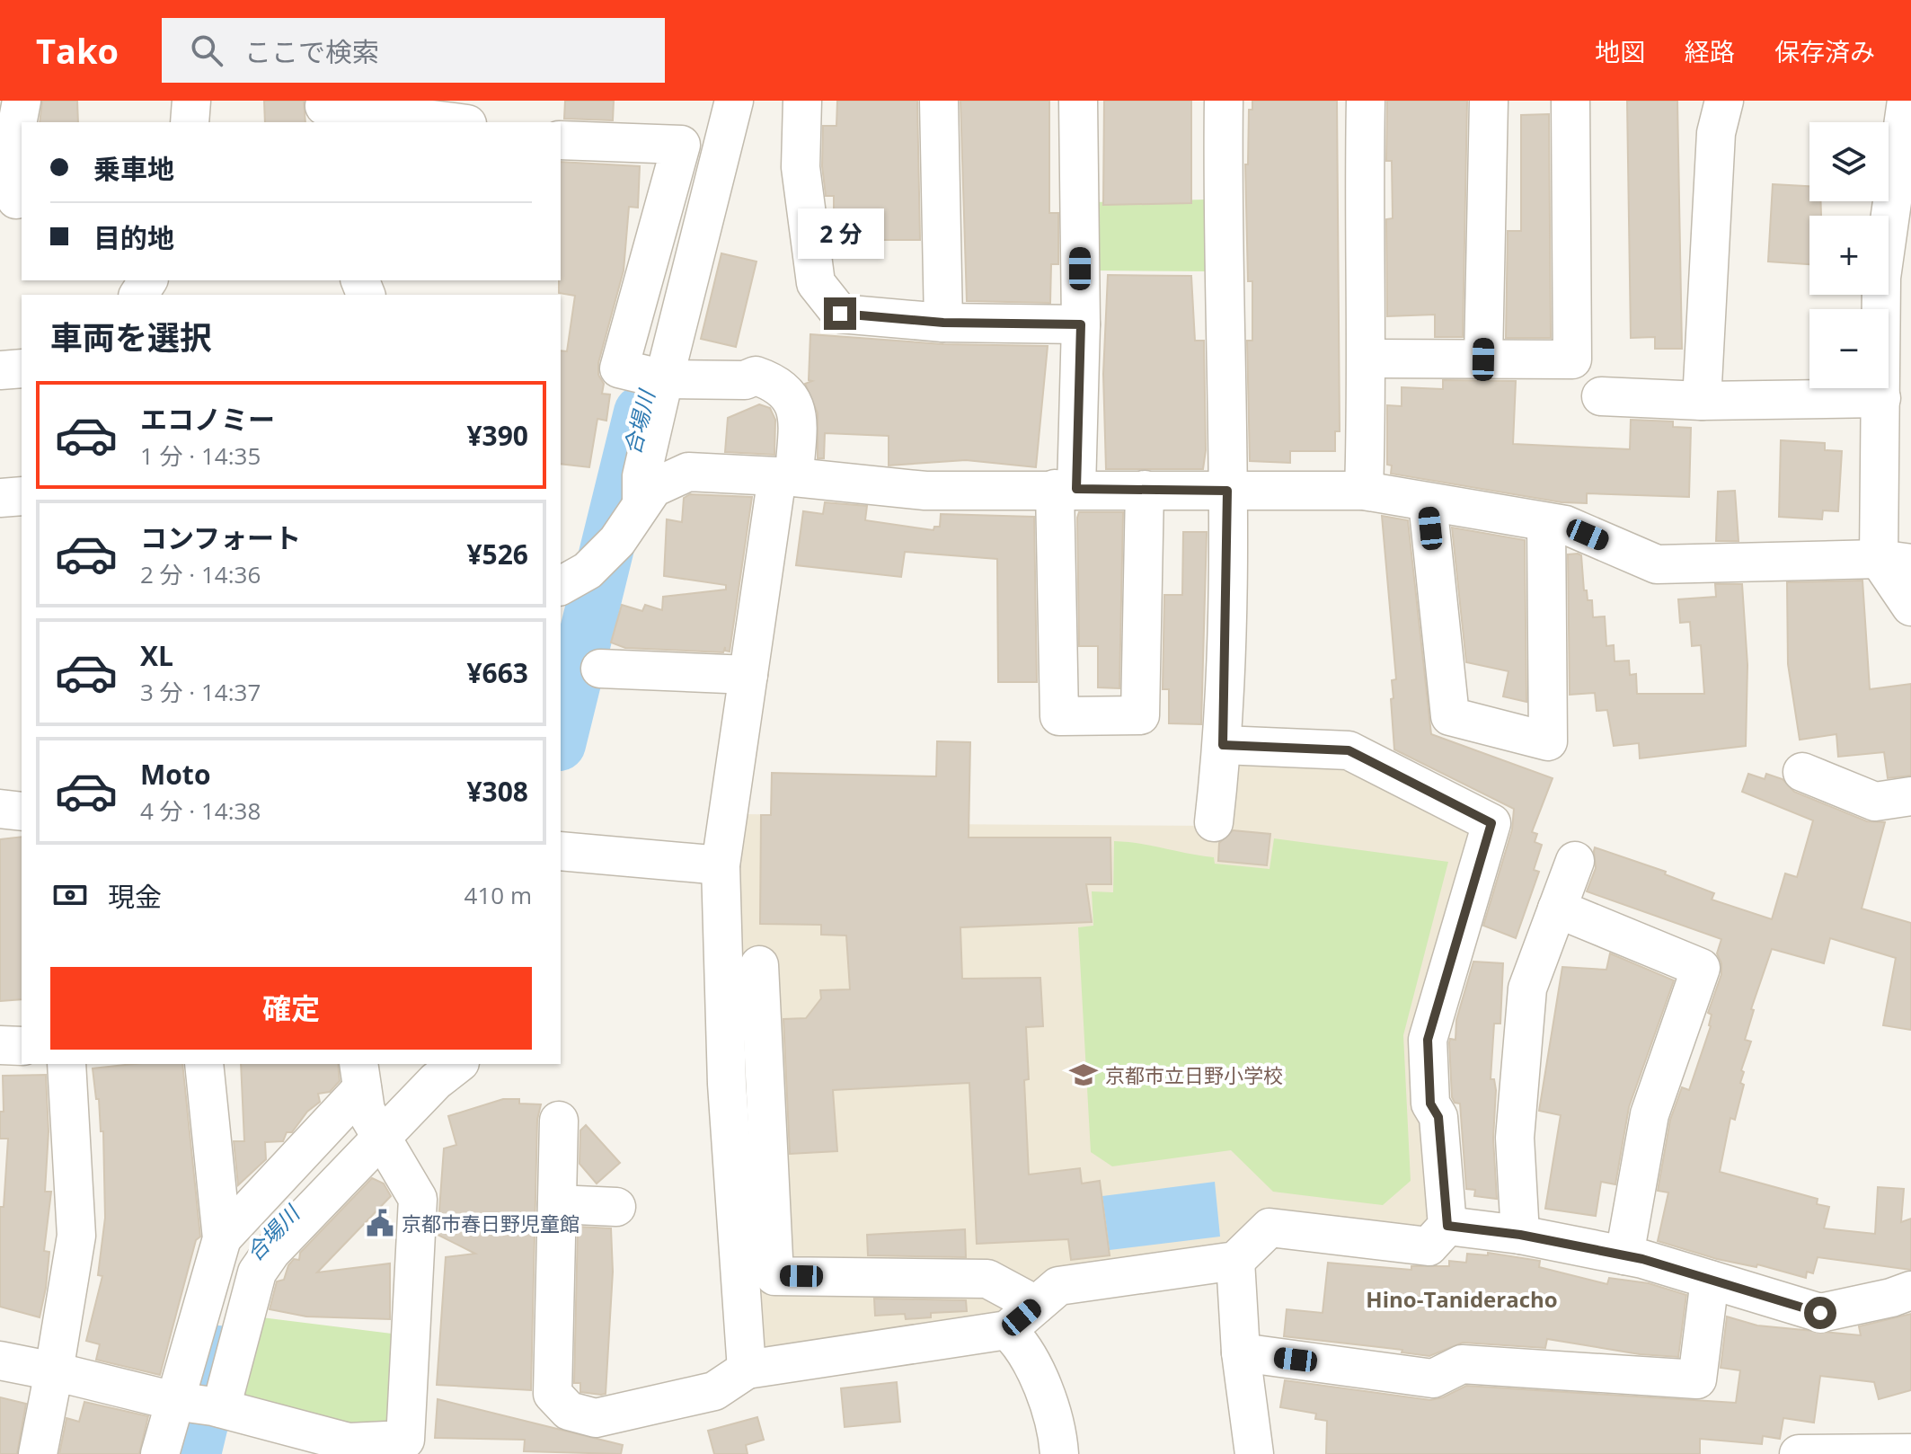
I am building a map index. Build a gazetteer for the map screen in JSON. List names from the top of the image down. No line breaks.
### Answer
{"districts":["Hino-Tanideracho"],"water":["合場川"],"places":{"school or university":["京都市立日野小学校"],"public building":["京都市春日野児童館"]},"page":{"header":"Tako","search":"ここで検索","nav":["地図","経路","保存済み"],"map_buttons":["+","−"],"banner":["乗車地","目的地"],"bubble":"2 分","heading":"車両を選択","list":[{"name":"エコノミー","note":"1 分 · 14:35","value":"¥390"},{"name":"コンフォート","note":"2 分 · 14:36","value":"¥526"},{"name":"XL","note":"3 分 · 14:37","value":"¥663"},{"name":"Moto","note":"4 分 · 14:38","value":"¥308"}],"pay":["現金","410 m"],"buttons":"確定"}}
